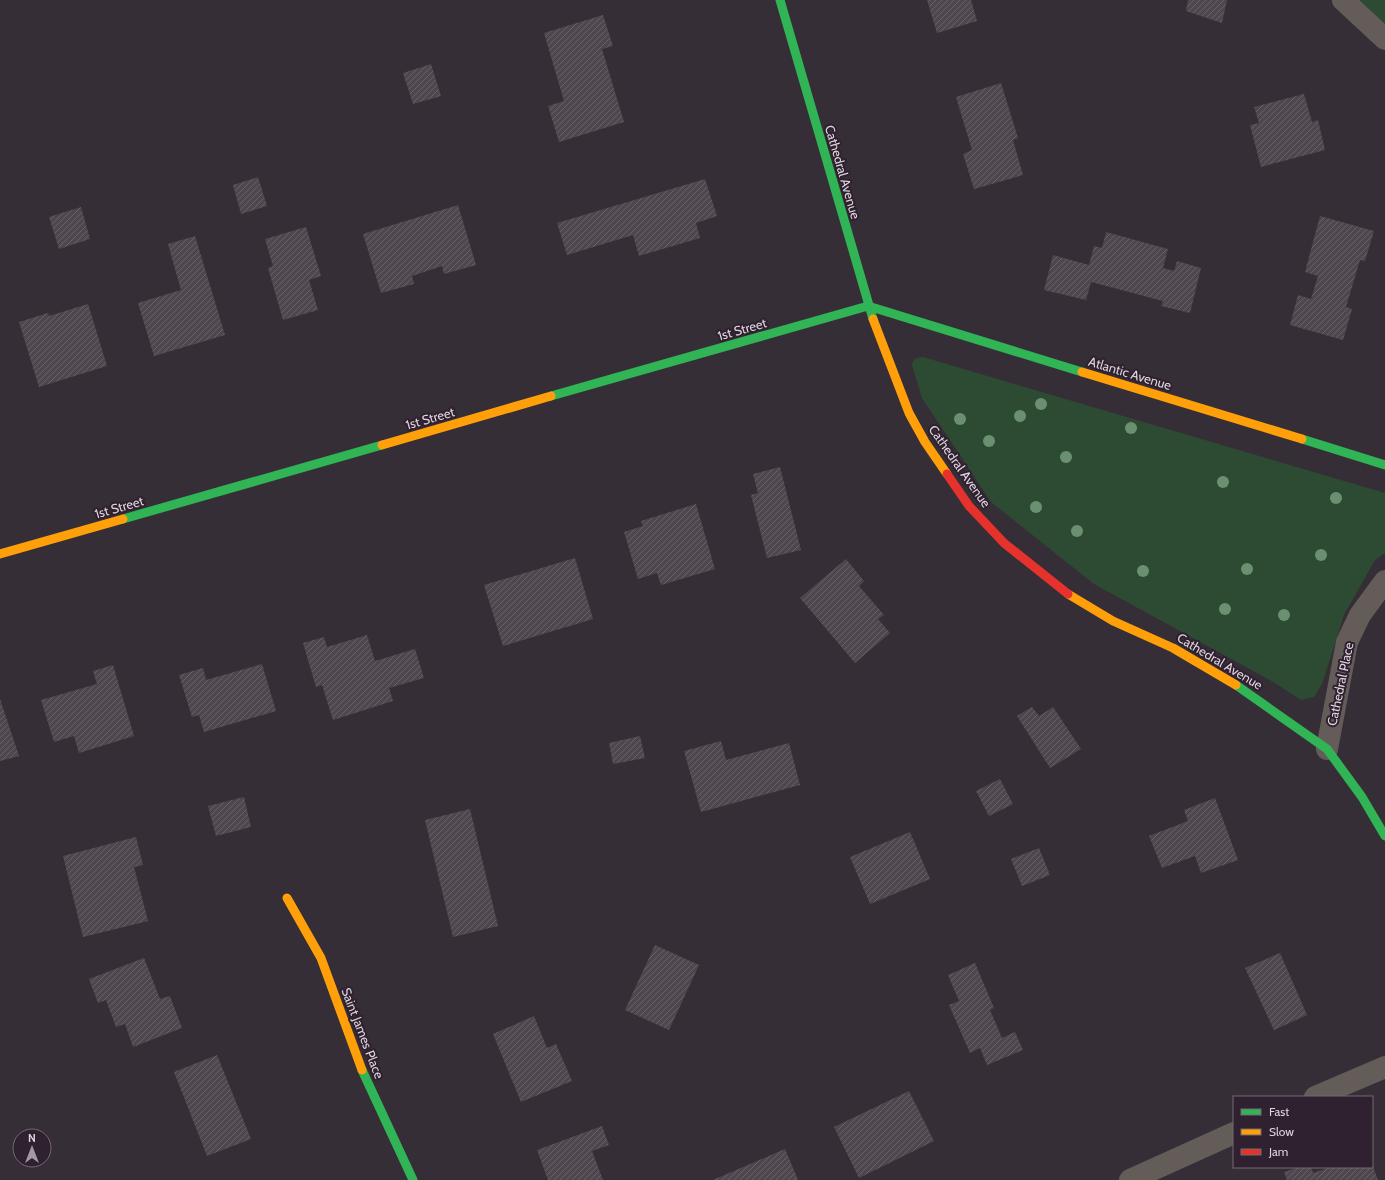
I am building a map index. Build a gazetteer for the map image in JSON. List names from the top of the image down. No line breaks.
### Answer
{"streets":{"street":["Cathedral Avenue","1st Street","Atlantic Avenue","Cathedral Place","Saint James Place"]},"crossings":[["Cathedral Avenue","1st Street"],["Cathedral Avenue","Atlantic Avenue"],["Cathedral Avenue","Cathedral Place"],["1st Street","Atlantic Avenue"]],"legend":["Fast","Slow","Jam"],"north":"top"}
